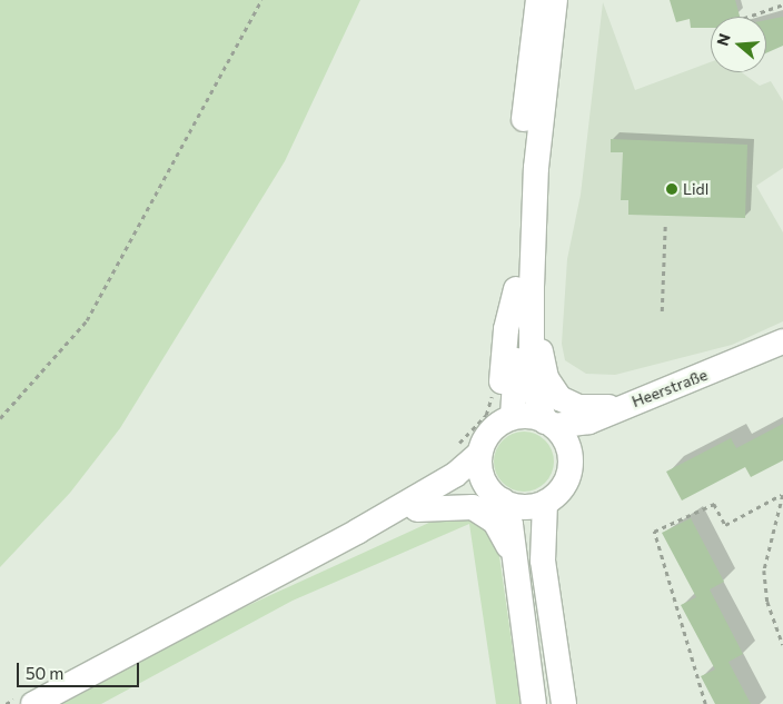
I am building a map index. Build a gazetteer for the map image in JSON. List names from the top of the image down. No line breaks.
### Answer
{"streets":{"main road":["Heerstraße"]},"places":["Lidl"],"scale_bar":"50 m","north":"left"}
